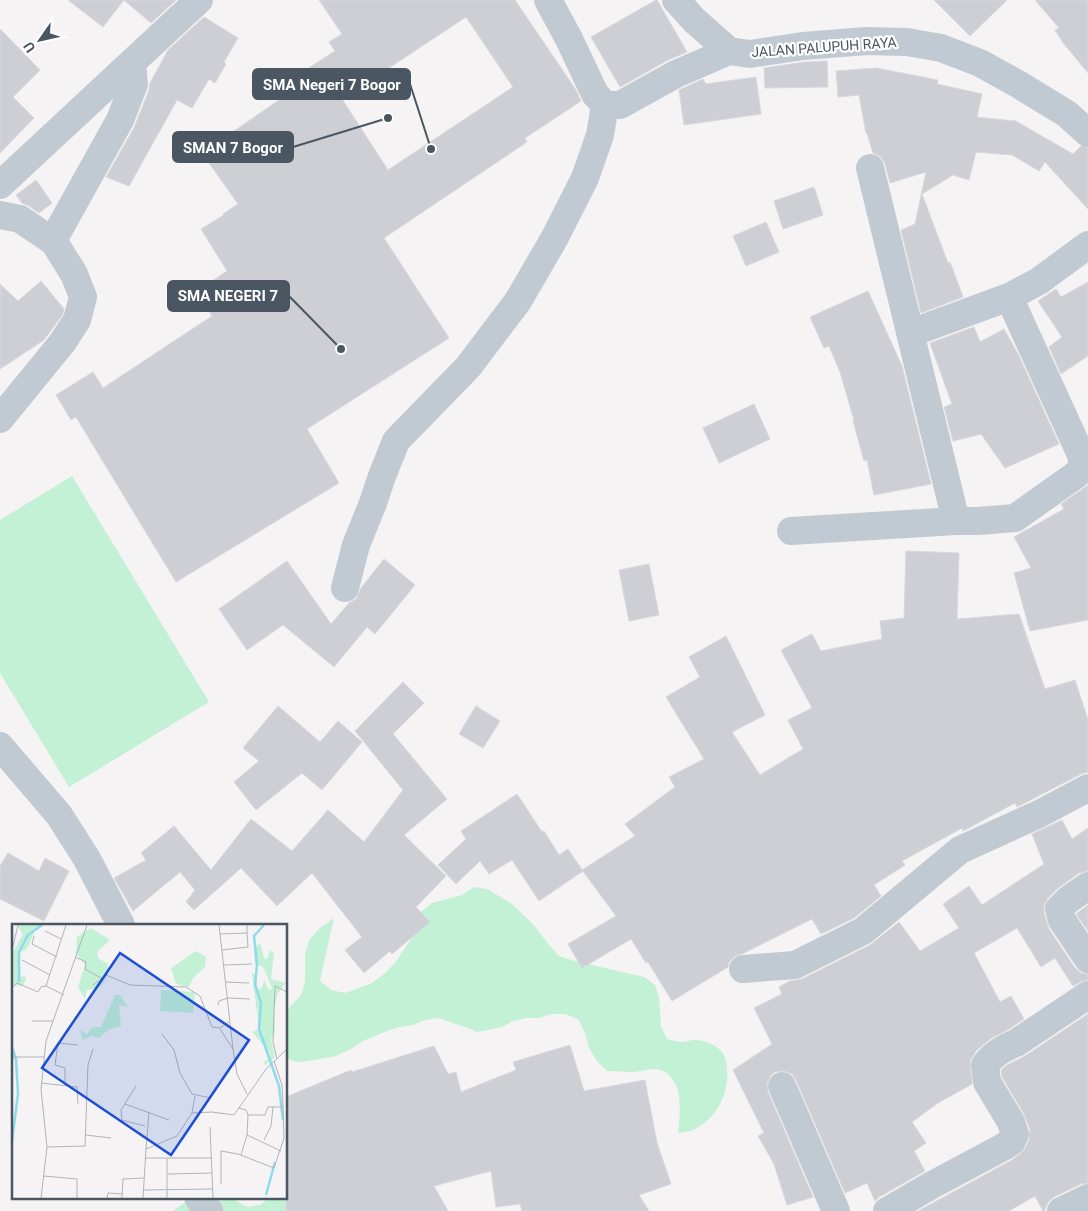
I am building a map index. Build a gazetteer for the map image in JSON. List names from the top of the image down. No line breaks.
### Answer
{"streets":{"street":["JALAN PALUPUH RAYA"]},"places":["SMAN 7 Bogor","SMA Negeri 7 Bogor","SMA NEGERI 7"],"north":"bottom left"}
